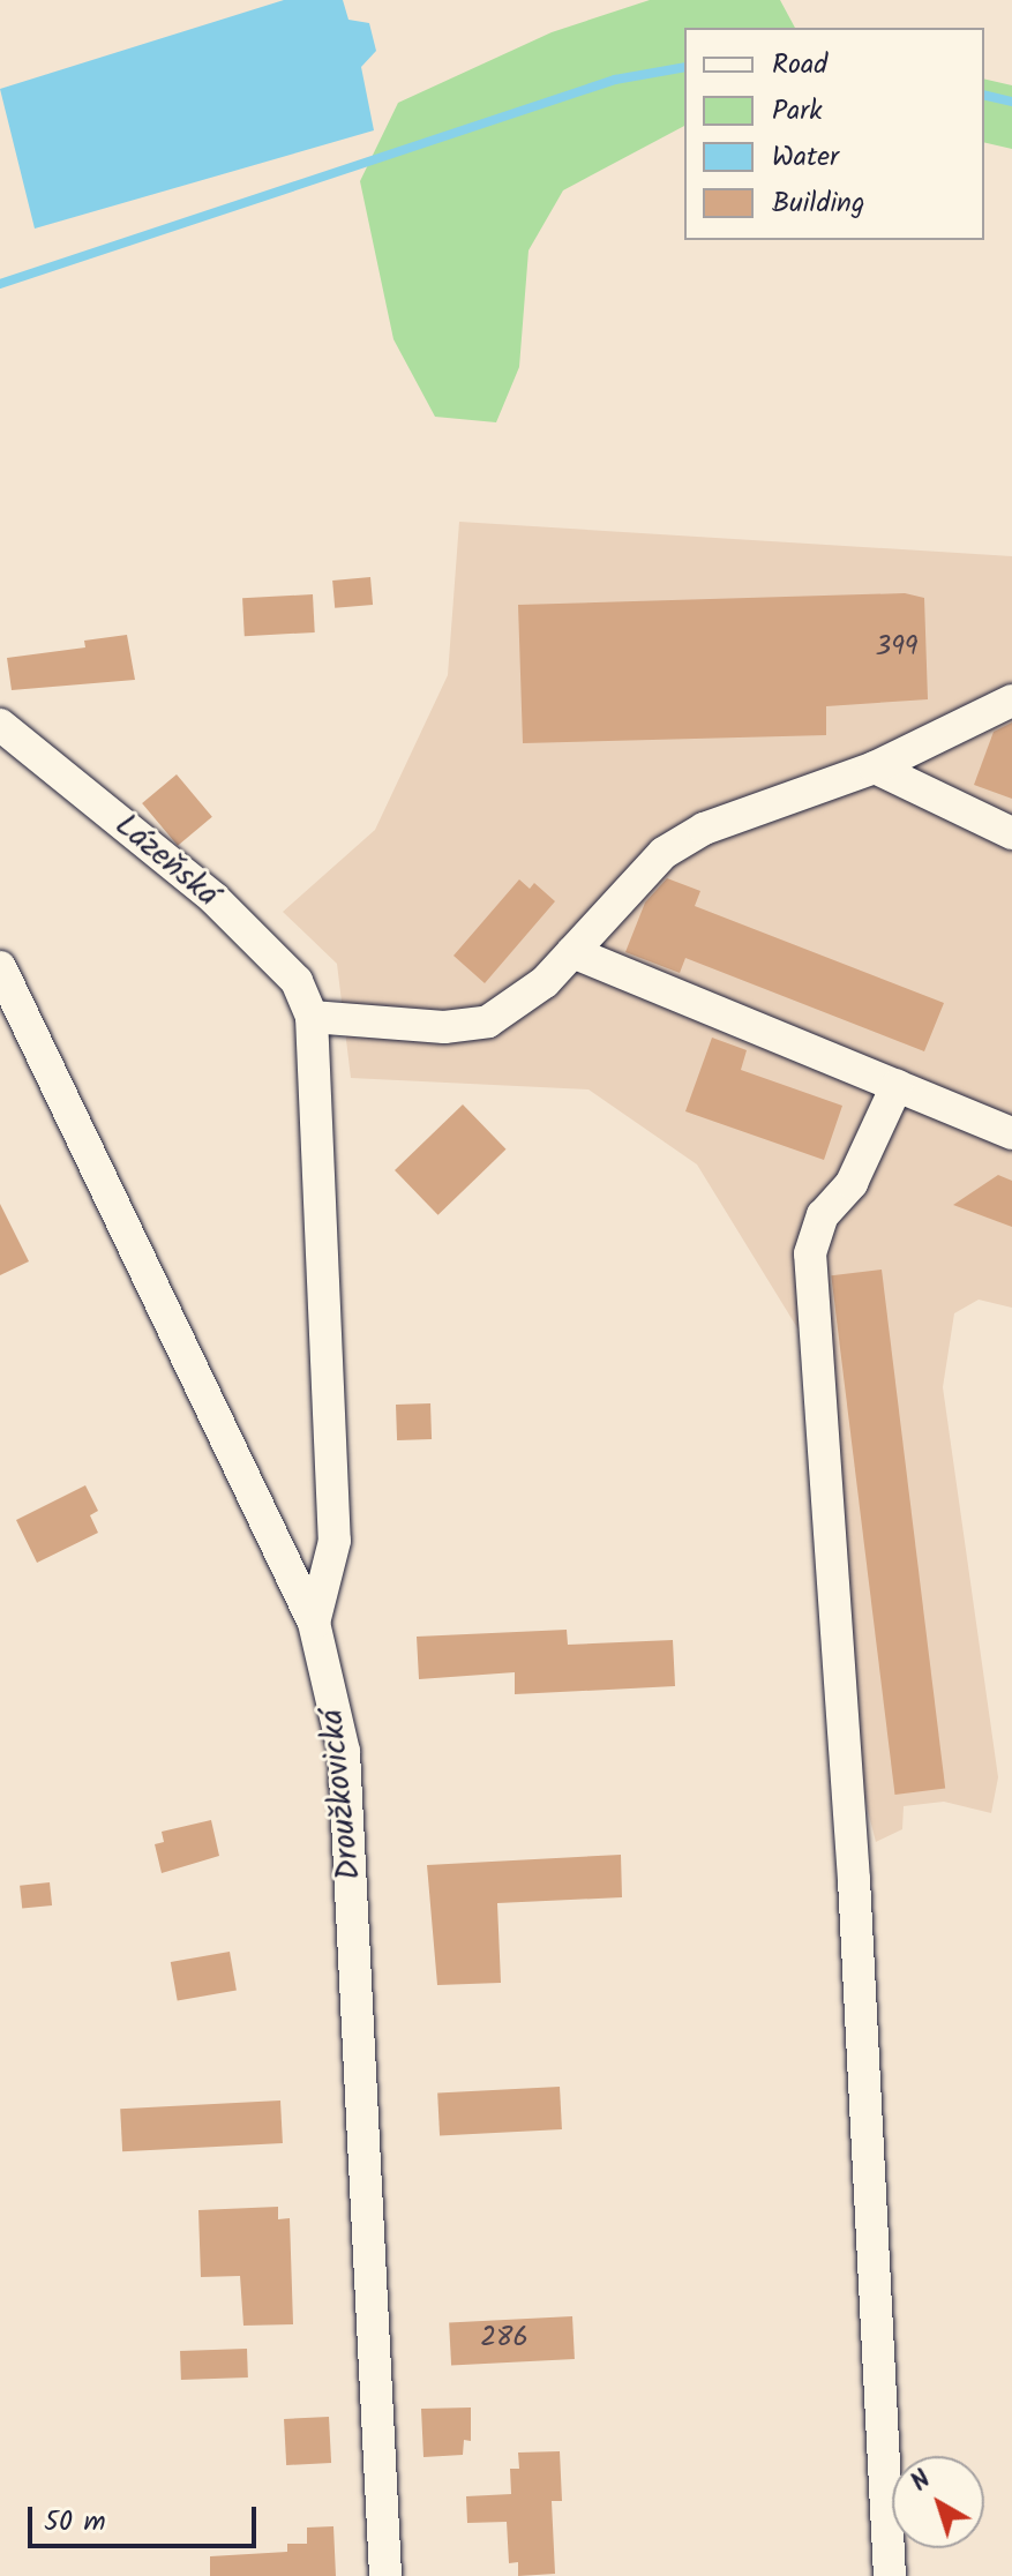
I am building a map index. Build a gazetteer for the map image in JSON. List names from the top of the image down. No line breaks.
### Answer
{"streets":{"street":["Lázeňská","Droužkovická"]},"crossings":[["Lázeňská","Droužkovická"]],"house_numbers":["399","286"],"legend":["Road","Park","Water","Building"],"scale_bar":"50 m","north":"top left"}
